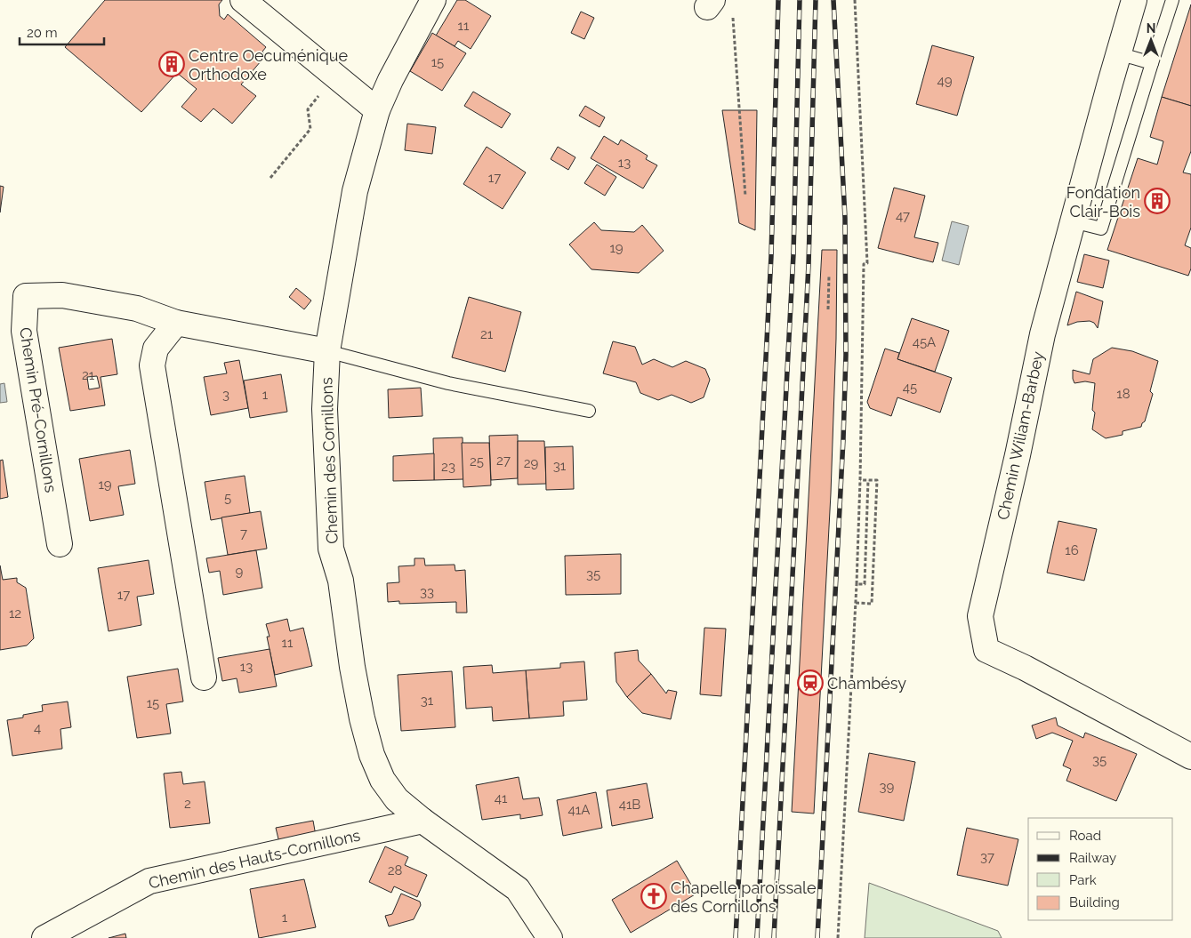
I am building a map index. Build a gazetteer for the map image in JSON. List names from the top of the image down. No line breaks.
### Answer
{"streets":{"street":["Chemin Pré-Cornillons","Chemin Wiliam-Barbey","Chemin des Cornillons","Chemin des Hauts-Cornillons"]},"crossings":[["Chemin Pré-Cornillons","Chemin des Cornillons"],["Chemin des Cornillons","Chemin des Hauts-Cornillons"]],"places":{"building":["Centre Oecuménique Orthodoxe","Fondation Clair-Bois"],"station":["Chambésy"],"church":["Chapelle paroissale des Cornillons"]},"house_numbers":["11","15","49","13","17","47","19","21","45A","21","45","18","3","1","27","25","29","31","23","19","5","7","16","9","35","33","17","12","11","13","31","15","4","35","39","41","2","41B","41A","37","28","1"],"legend":["Road","Railway","Park","Building"],"scale_bar":"20 m","north":"top"}
